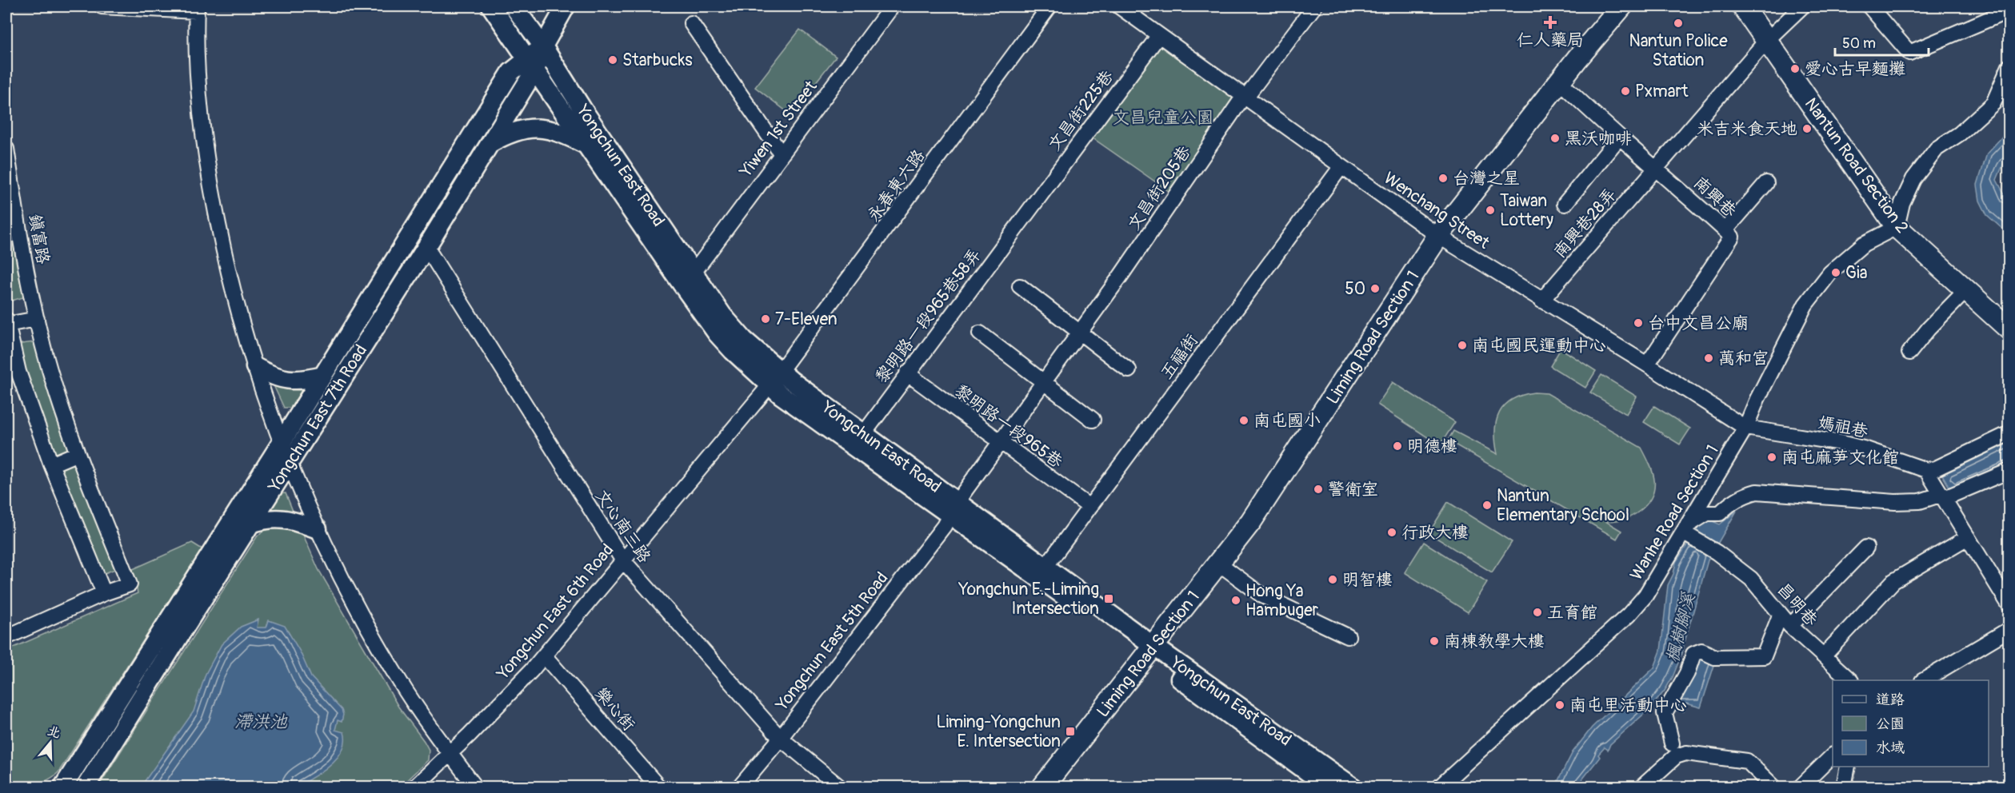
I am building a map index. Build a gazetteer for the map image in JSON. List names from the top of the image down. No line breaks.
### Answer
{"streets":{"main road":["Nantun Road Section 2","Liming Road Section 1"],"street":["文昌街225巷","Yiwen 1st Street","Yongchun East Road","永春東六路","文昌街205巷","南興巷","Wenchang Street","南興巷28弄","鎮富路","黎明路一段965巷58弄","五福街","Yongchun East 7th Road","黎明路一段965巷","媽祖巷","Wanhe Road Section 1","文心南三路","昌明巷","Yongchun East 6th Road","Yongchun East 5th Road","樂心街"]},"crossings":[["文昌街225巷","Wenchang Street"],["文昌街225巷","黎明路一段965巷58弄"],["Yiwen 1st Street","Yongchun East Road"],["Yongchun East Road","永春東六路"],["Yongchun East Road","黎明路一段965巷58弄"],["Yongchun East Road","Liming Road Section 1"],["Yongchun East Road","五福街"],["Yongchun East Road","Yongchun East 7th Road"],["Yongchun East Road","Yongchun East 6th Road"],["Yongchun East Road","Yongchun East 5th Road"],["Nantun Road Section 2","南興巷28弄"],["Nantun Road Section 2","Wanhe Road Section 1"],["永春東六路","Yongchun East 6th Road"],["文昌街205巷","Wenchang Street"],["文昌街205巷","Yongchun East 5th Road"],["南興巷","Wenchang Street"],["南興巷","南興巷28弄"],["南興巷","Liming Road Section 1"],["Wenchang Street","南興巷28弄"],["Wenchang Street","Liming Road Section 1"],["Wenchang Street","五福街"],["Wenchang Street","媽祖巷"],["Wenchang Street","Wanhe Road Section 1"],["黎明路一段965巷58弄","黎明路一段965巷"],["五福街","黎明路一段965巷"],["Yongchun East 7th Road","文心南三路"],["黎明路一段965巷","Yongchun East 5th Road"],["媽祖巷","Wanhe Road Section 1"],["Wanhe Road Section 1","昌明巷"],["文心南三路","Yongchun East 6th Road"],["文心南三路","Yongchun East 5th Road"],["Yongchun East 6th Road","樂心街"]],"water":["楓樹腳溪","滯洪池"],"parks":["文昌兒童公園"],"places":{"health":["仁人藥局"],"other":["Nantun Police Station","Starbucks","愛心古早麵攤","Pxmart","米吉米食天地","黑沃咖啡","台灣之星","Taiwan Lottery","Gia","50","7-Eleven","台中文昌公廟","南屯國民運動中心","萬和宮","南屯國小","明德樓","南屯麻芛文化館","警衛室","Nantun Elementary School","行政大樓","明智樓","Hong Ya Hambuger","五育館","南棟教學大樓","南屯里活動中心"],"transit":["Yongchun E.-Liming Intersection","Liming-Yongchun E. Intersection"]},"legend":["道路","公園","水域"],"scale_bar":"50 m","north":"top"}
